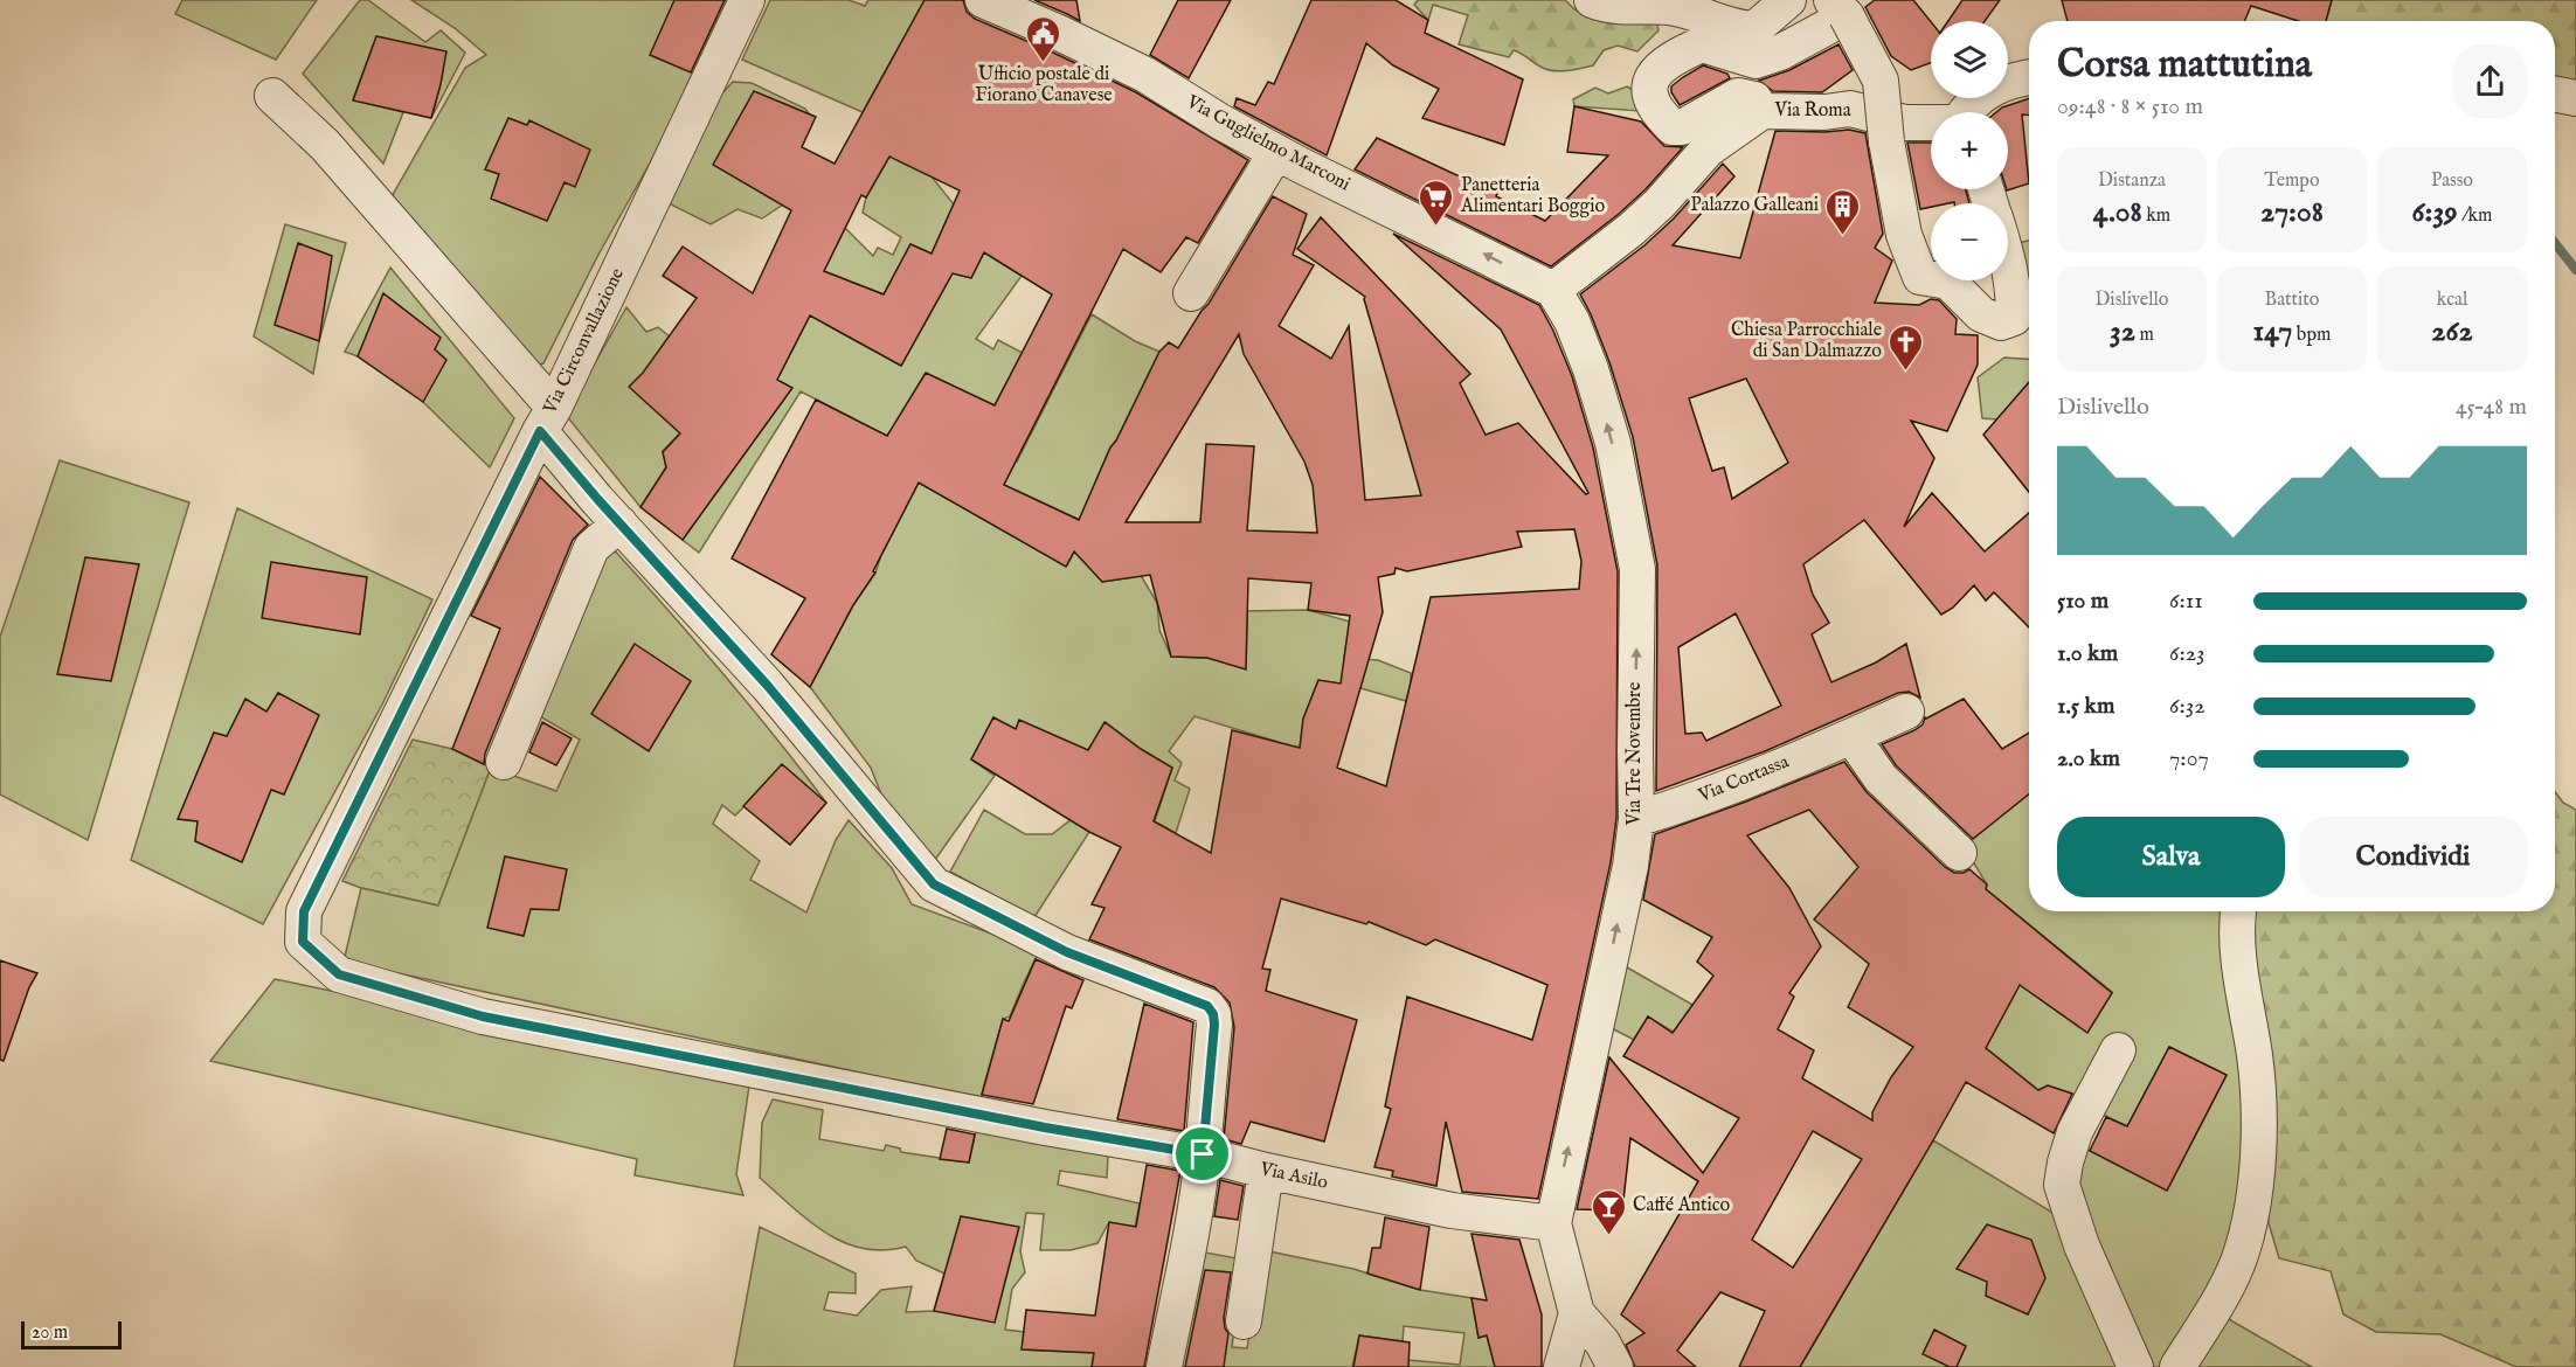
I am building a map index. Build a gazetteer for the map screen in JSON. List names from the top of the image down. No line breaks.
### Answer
{"streets":{"street":["Via Roma","Via Guglielmo Marconi","Via Circonvallazione","Via Tre Novembre","Via Cortassa","Via Asilo"]},"crossings":[["Via Roma","Via Guglielmo Marconi"],["Via Roma","Via Tre Novembre"],["Via Guglielmo Marconi","Via Tre Novembre"],["Via Circonvallazione","Via Asilo"],["Via Tre Novembre","Via Cortassa"],["Via Tre Novembre","Via Asilo"]],"one_way":["Via Guglielmo Marconi","Via Tre Novembre"],"places":{"public building":["Ufficio postale di Fiorano Canavese"],"supermarket":["Panetteria Alimentari Boggio"],"building":["Palazzo Galleani"],"church":["Chiesa Parrocchiale di San Dalmazzo"],"bar":["Caffé Antico"]},"scale_bar":"20 m","page":{"map_buttons":["+","−"],"heading":["Corsa mattutina","09:48 · 8 × 510 m"],"stats":[["Distanza","4.08 km"],["Tempo","27:08"],["Passo","6:39 /km"],["Dislivello","32 m"],["Battito","147 bpm"],["kcal","262"]],"chart":["Dislivello","45–48 m"],"list":[{"name":"510 m","note":"6:11"},{"name":"1.0 km","note":"6:23"},{"name":"1.5 km","note":"6:32"},{"name":"2.0 km","note":"7:07"}],"buttons":["Salva","Condividi"],"scale":"20 m"}}
